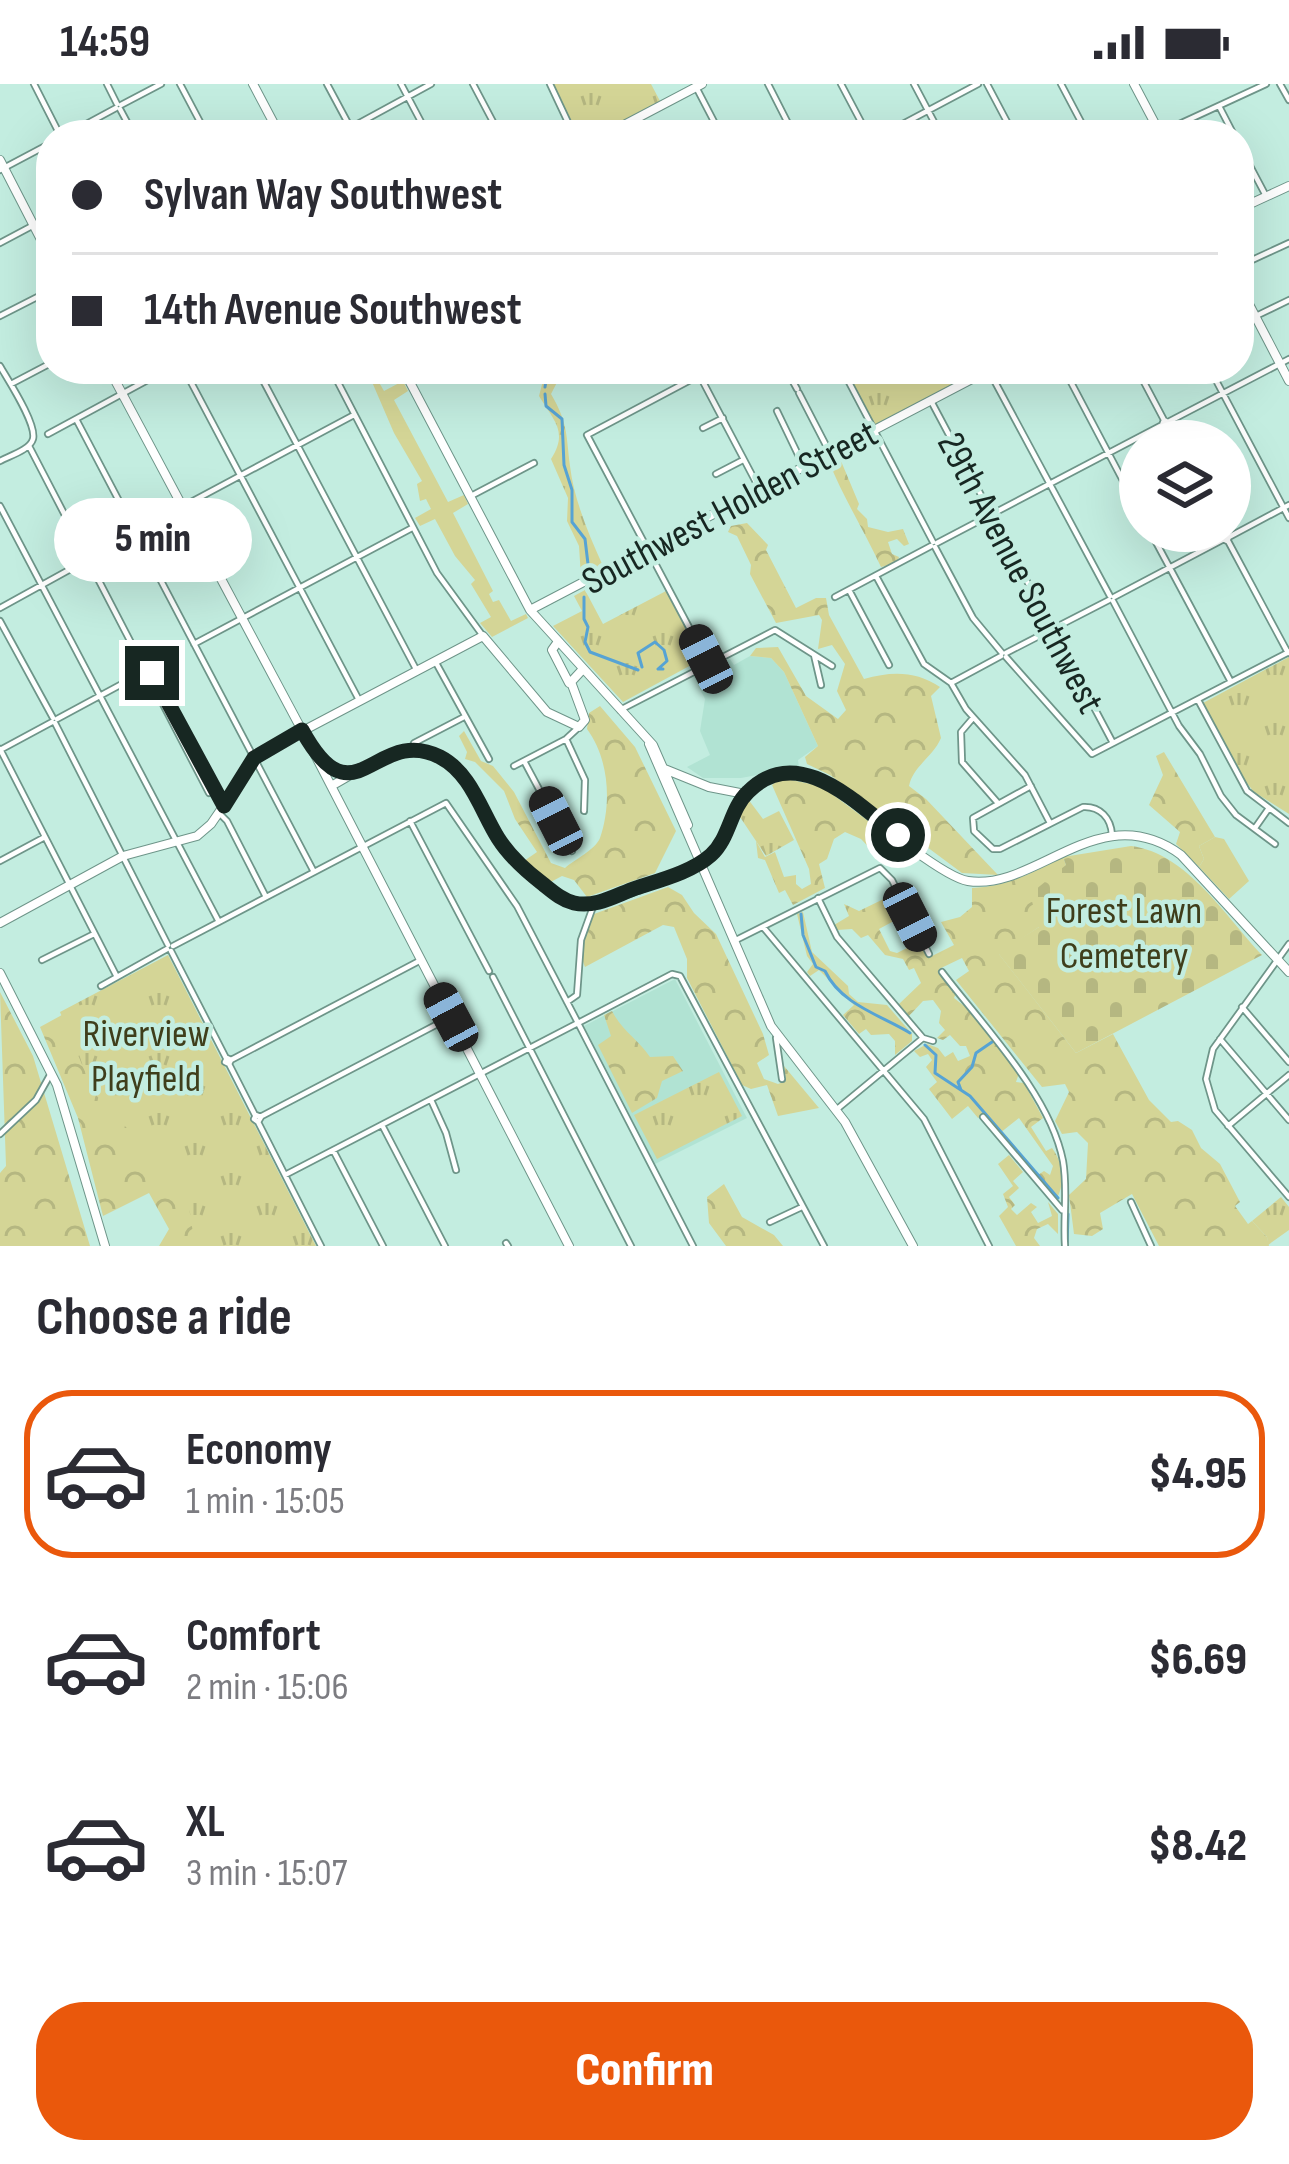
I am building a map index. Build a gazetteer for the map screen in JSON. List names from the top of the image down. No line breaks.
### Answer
{"streets":{"street":["Southwest Holden Street","29th Avenue Southwest"]},"crossings":[["Southwest Holden Street","29th Avenue Southwest"]],"parks":["Forest Lawn Cemetery","Riverview Playfield"],"page":{"status":"14:59","banner":["Sylvan Way Southwest","14th Avenue Southwest"],"bubble":"5 min","heading":"Choose a ride","list":[{"name":"Economy","note":"1 min · 15:05","value":"$4.95"},{"name":"Comfort","note":"2 min · 15:06","value":"$6.69"},{"name":"XL","note":"3 min · 15:07","value":"$8.42"}],"buttons":"Confirm"}}
